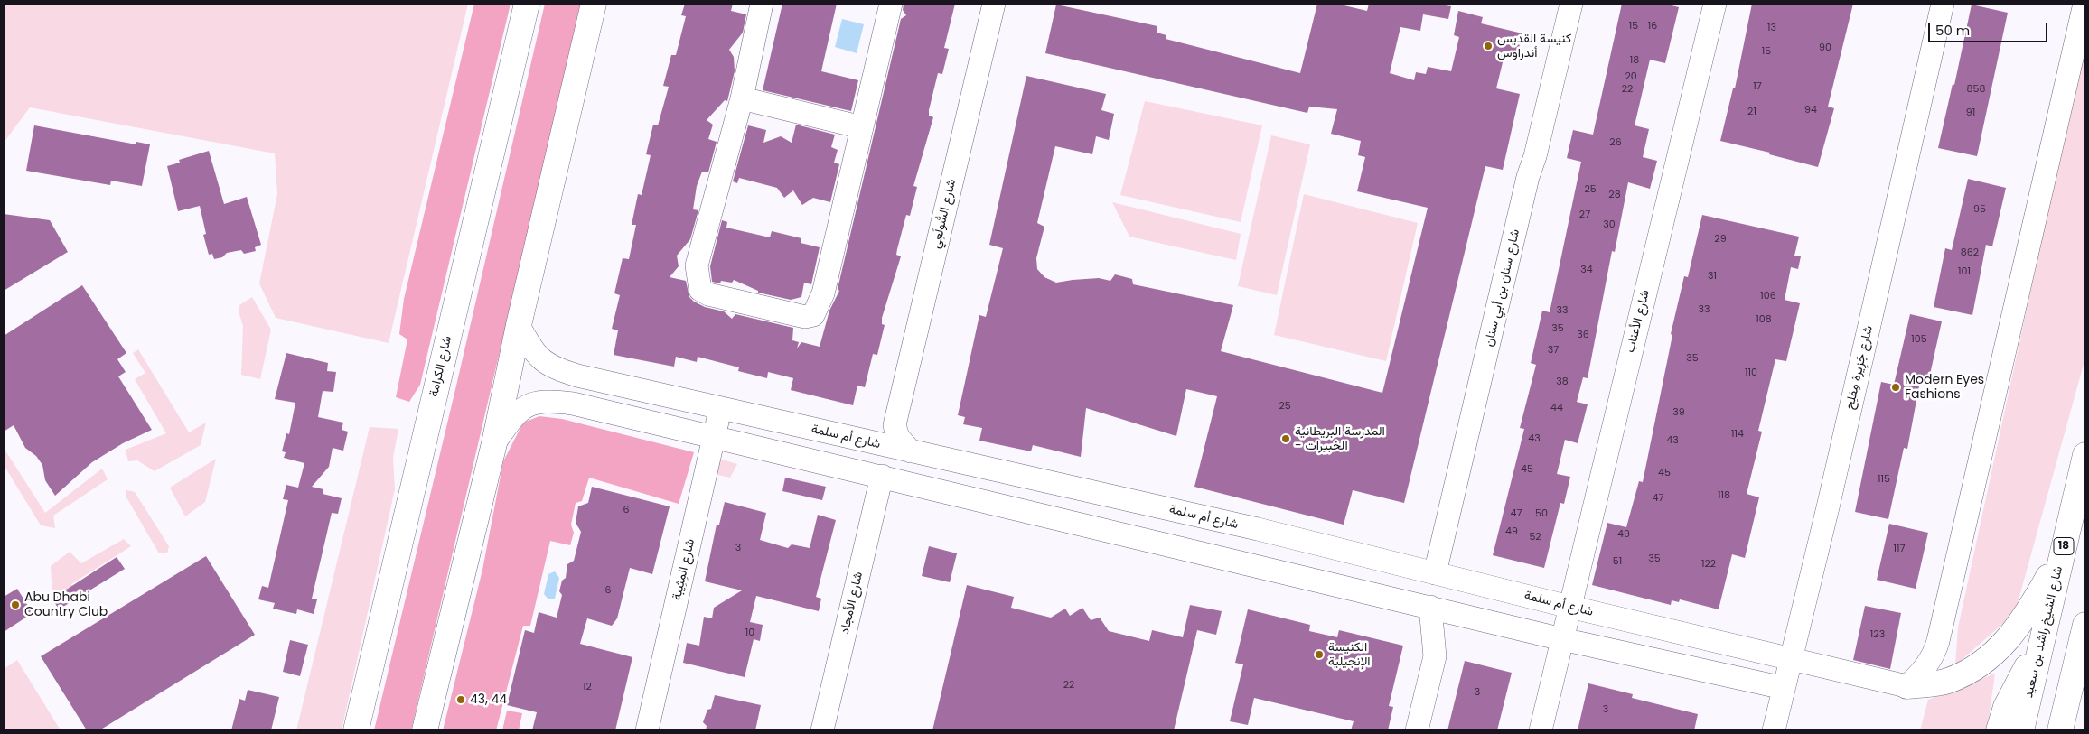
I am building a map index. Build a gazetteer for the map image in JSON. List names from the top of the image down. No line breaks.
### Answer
{"streets":{"main road":["شارع الكرامة","18","شارع الشيخ راشد بن سعيد"],"street":["شارع السُّولَعِي","شارع سنان بن أبي سنان","شارع الأعناب","شارع جَزِيرة مِفلِح","شارع أم سلمة","شارع المِثِيبة","شارع الأمجاد"]},"crossings":[["شارع سنان بن أبي سنان","شارع أم سلمة"],["شارع الأعناب","شارع أم سلمة"],["شارع جَزِيرة مِفلِح","شارع أم سلمة"],["شارع أم سلمة","شارع المِثِيبة"]],"places":["كنيسة القديس أندراوس","Modern Eyes Fashions","المدرسة البريطانية - الخبيرات","Abu Dhabi Country Club","الكنيسة الإنجيلية","43, 44"],"house_numbers":["15","16","13","90","15","18","20","17","22","858","94","21","91","26","25","28","95","27","30","29","862","34","101","31","106","33","33","108","35","36","105","37","35","110","38","25","44","39","114","43","43","45","45","115","118","47","6","47","50","49","49","52","3","117","35","51","122","6","10","123","22","12","3","3"],"scale_bar":"50 m"}
